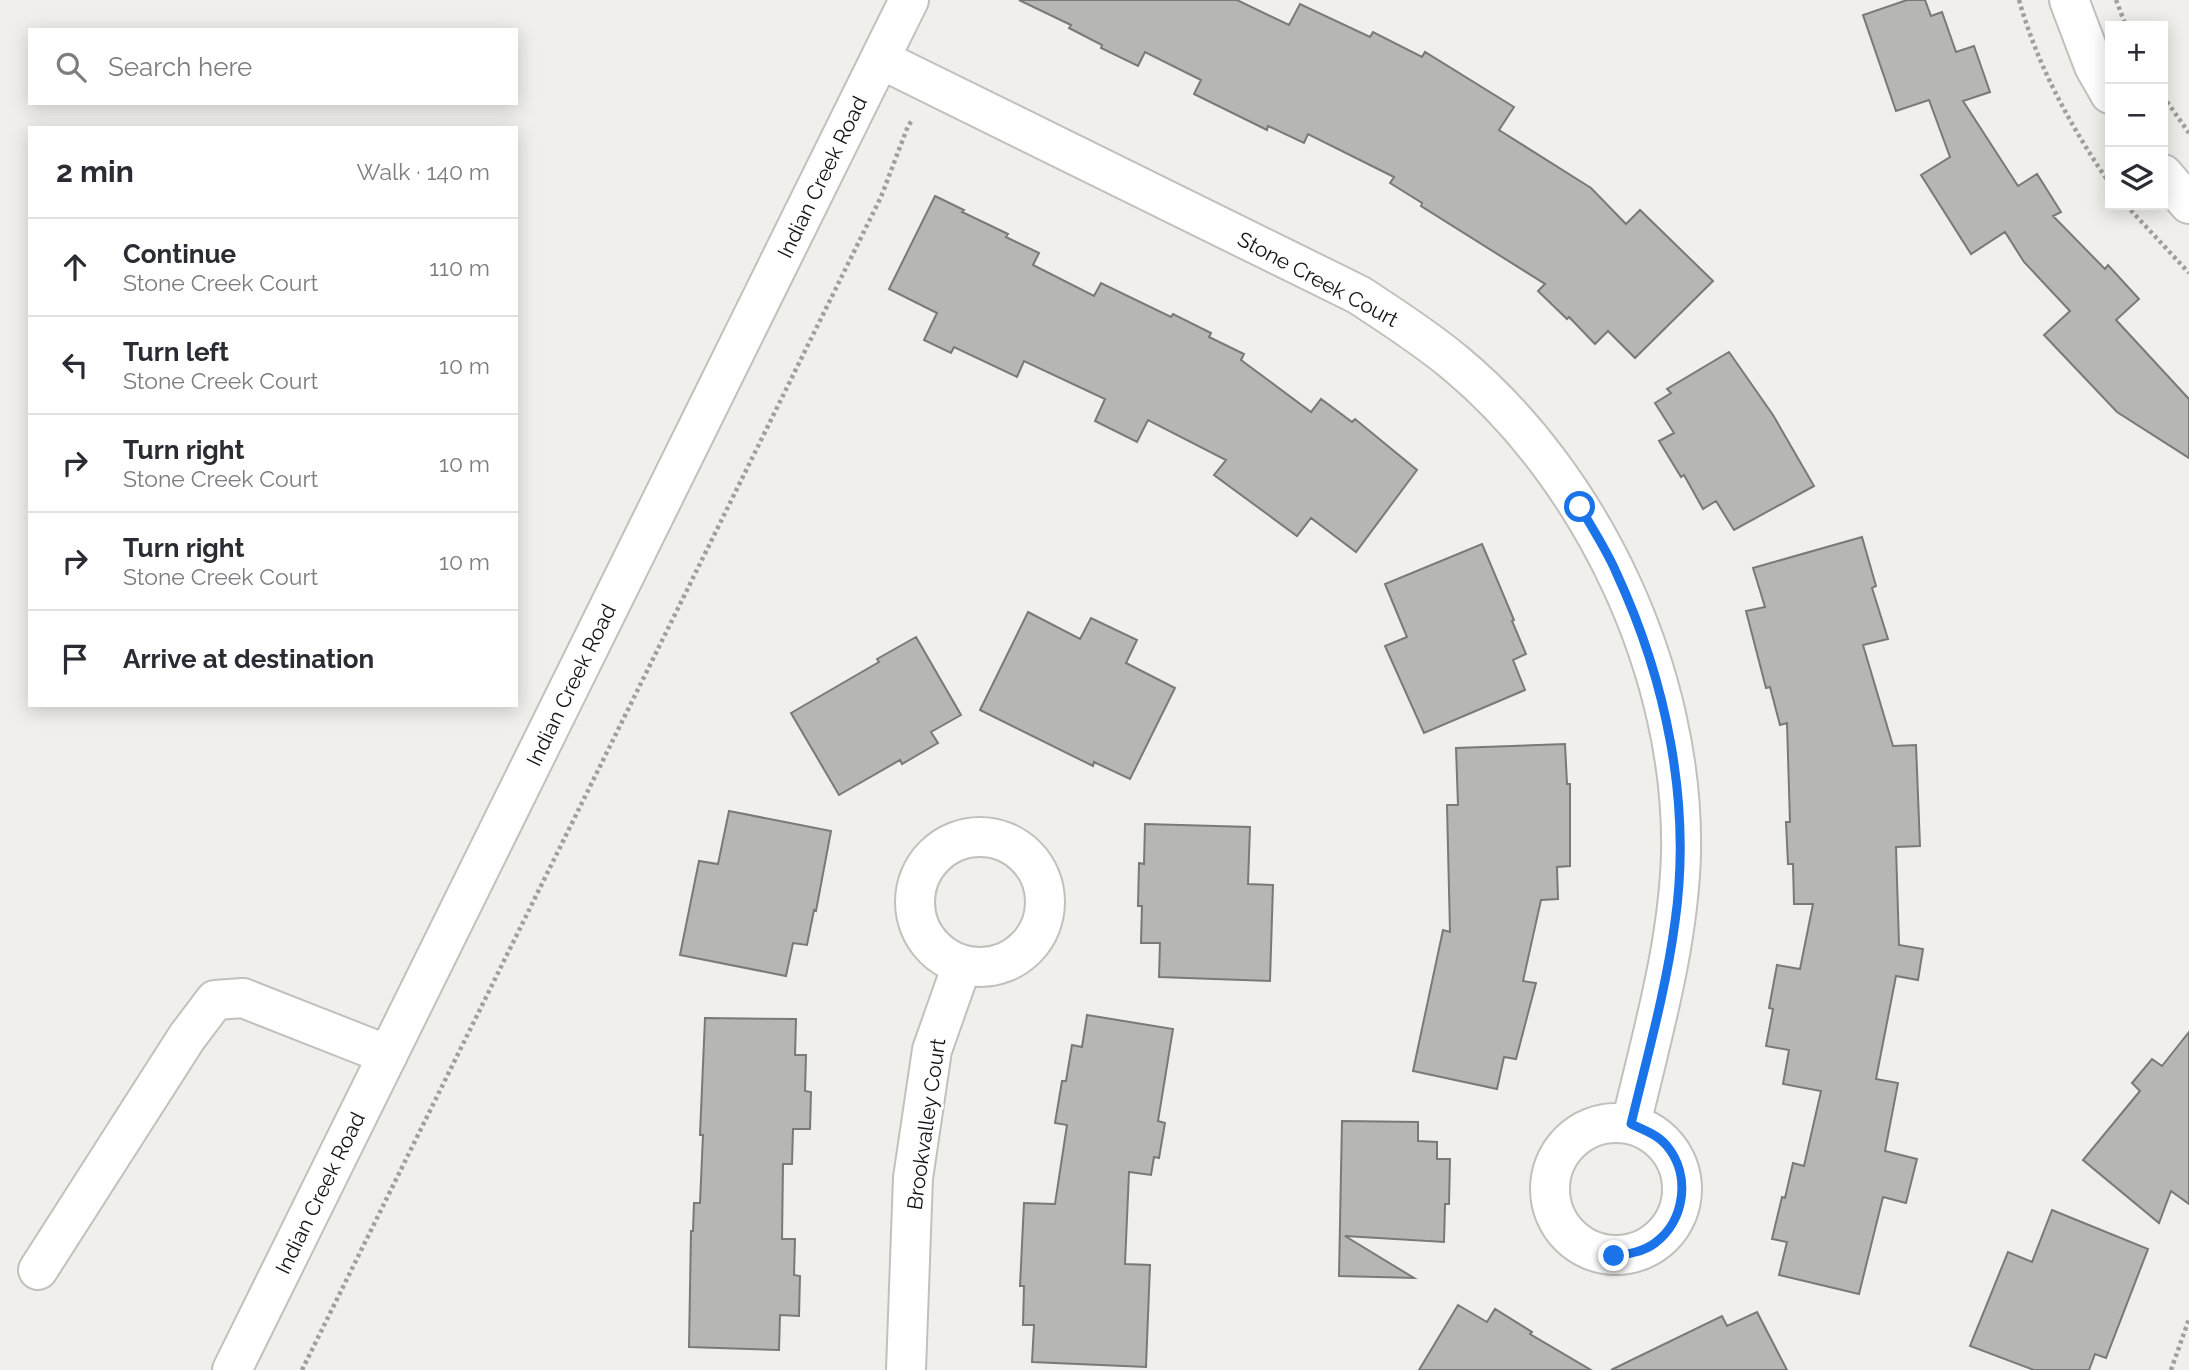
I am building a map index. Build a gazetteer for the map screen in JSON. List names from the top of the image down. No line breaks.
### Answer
{"streets":{"street":["Indian Creek Road","Stone Creek Court","Brookvalley Court"]},"crossings":[["Indian Creek Road","Stone Creek Court"]],"page":{"map_buttons":["+","−"],"search":"Search here","heading":["2 min","Walk · 140 m"],"list":[["Continue","Stone Creek Court","110 m"],["Turn left","Stone Creek Court","10 m"],["Turn right","Stone Creek Court","10 m"],["Turn right","Stone Creek Court","10 m"],"Arrive at destination"]}}
